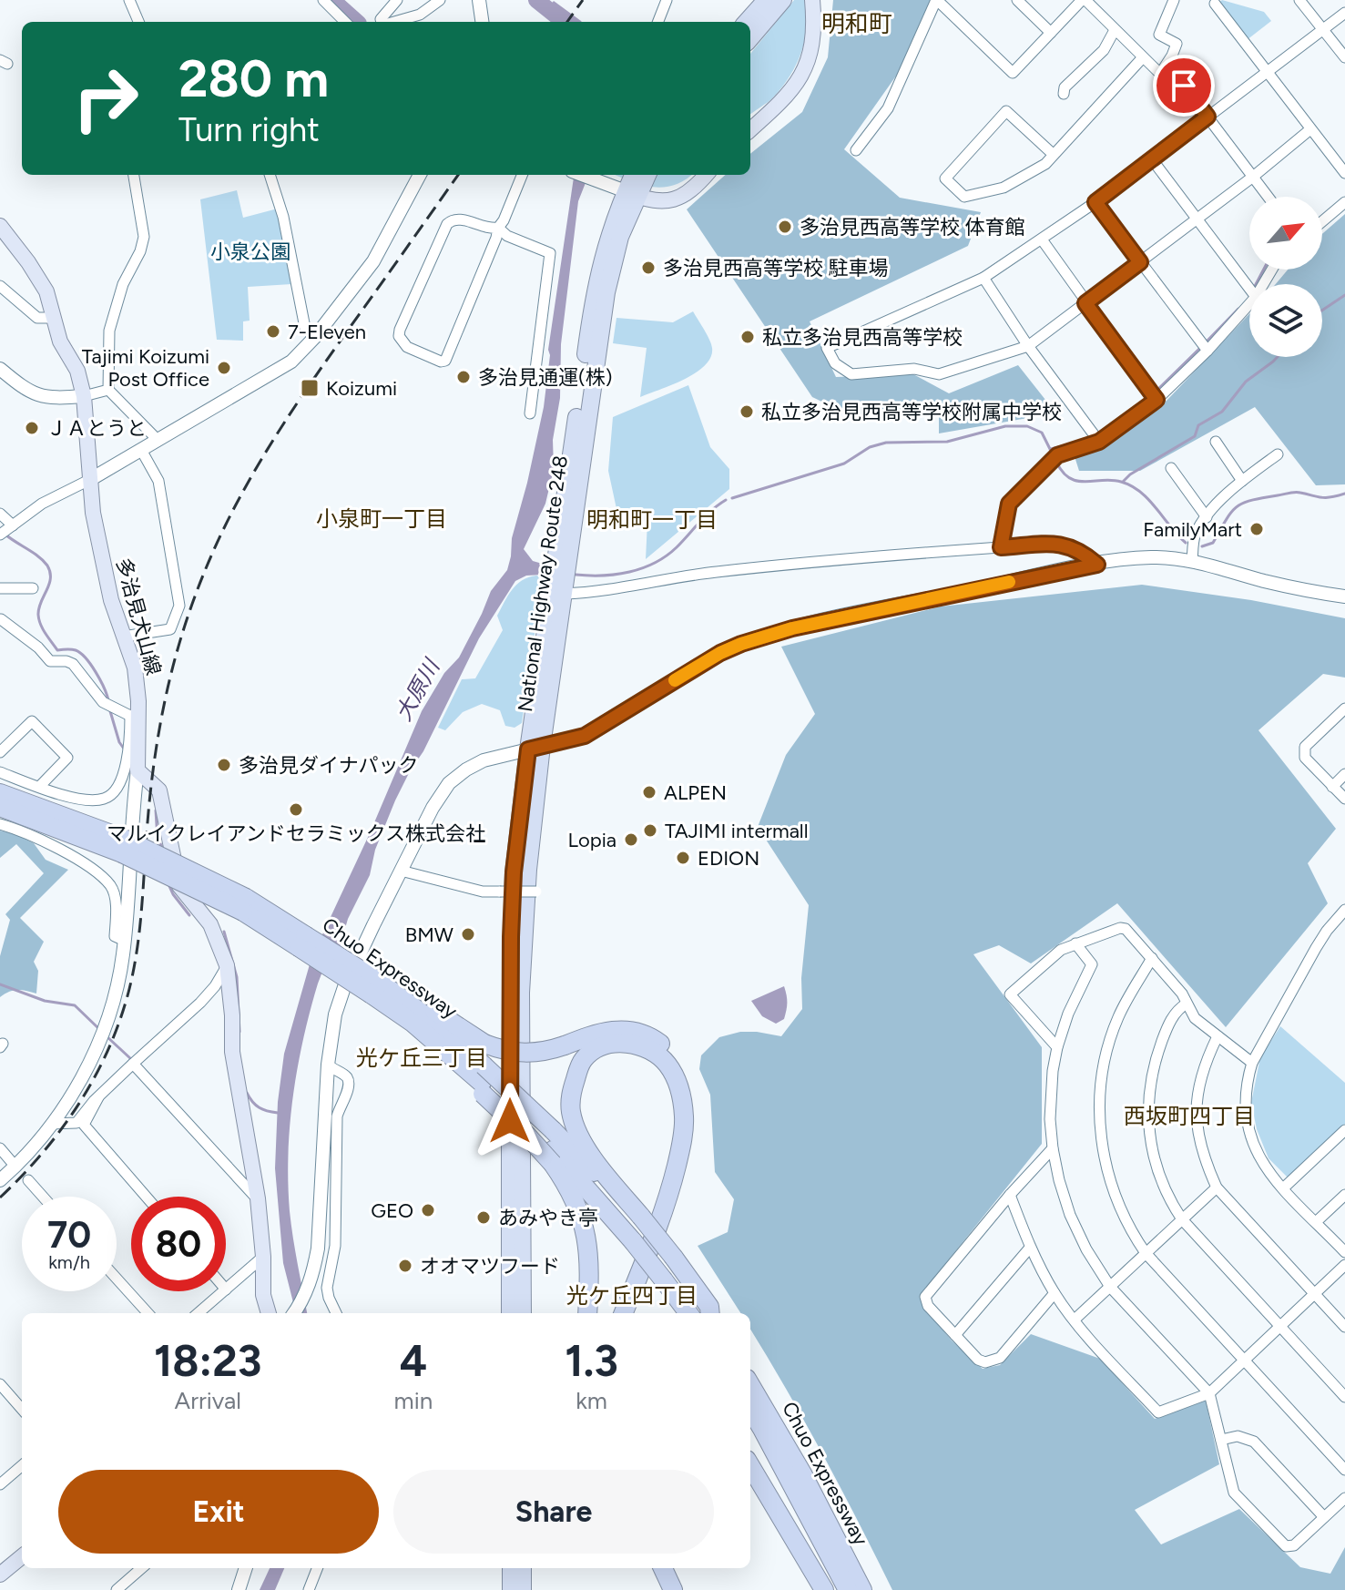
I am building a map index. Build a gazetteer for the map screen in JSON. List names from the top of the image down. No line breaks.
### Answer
{"streets":{"highway":["National Highway Route 248","Chuo Expressway"],"main road":["多治見犬山線"]},"districts":["明和町","小泉町一丁目","明和町一丁目","光ケ丘三丁目","西坂町四丁目","光ケ丘四丁目"],"water":["大原川"],"parks":["小泉公園"],"places":{"other":["多治見西高等学校 体育館","多治見西高等学校 駐車場","7-Eleven","私立多治見西高等学校","Tajimi Koizumi Post Office","多治見通運(株)","私立多治見西高等学校附属中学校","ＪＡとうと","FamilyMart","多治見ダイナパック","ALPEN","マルイクレイアンドセラミックス株式会社","TAJIMI intermall","Lopia","EDION","BMW","GEO","あみやき亭","オオマツフード"],"transit":["Koizumi"]},"north":"top right","page":{"turn":["280 m","Turn right"],"speed":"70 km/h","limit":"80","eta":["18:23","Arrival","4","min","1.3","km"],"buttons":["Exit","Share"]}}
